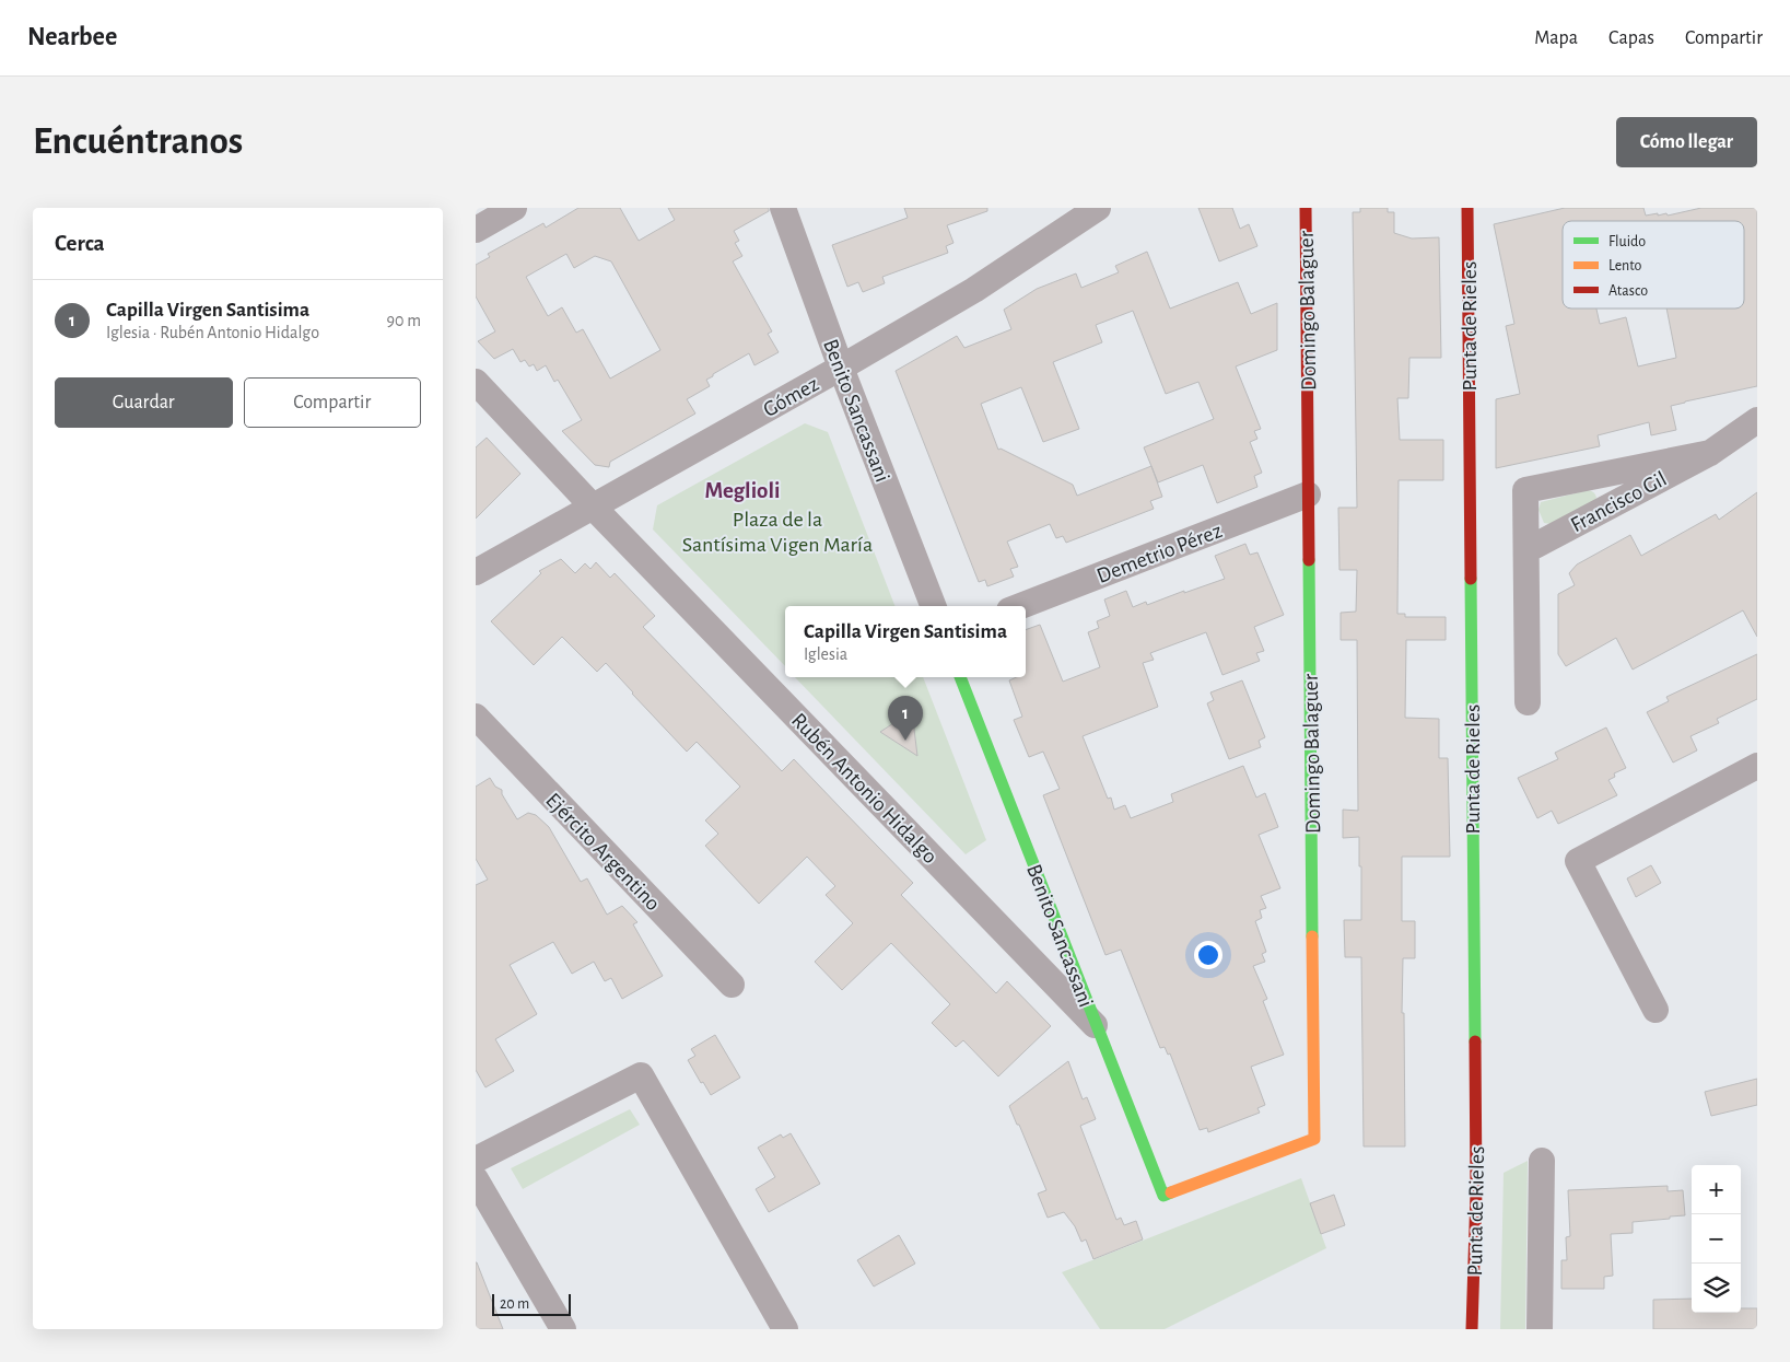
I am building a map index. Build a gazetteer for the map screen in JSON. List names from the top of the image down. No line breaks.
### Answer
{"streets":{"street":["Domingo Balaguer","Punta de Rieles","Gómez","Benito Sancassani","Francisco Gil","Demetrio Pérez","Rubén Antonio Hidalgo","Ejército Argentino"]},"crossings":[["Domingo Balaguer","Benito Sancassani"],["Domingo Balaguer","Demetrio Pérez"],["Gómez","Benito Sancassani"],["Gómez","Rubén Antonio Hidalgo"],["Benito Sancassani","Rubén Antonio Hidalgo"]],"districts":["Meglioli"],"parks":["Plaza de la Santísima Vigen María"],"legend":["Fluido","Lento","Atasco"],"scale_bar":"20 m","page":{"header":"Nearbee","nav":["Mapa","Capas","Compartir"],"buttons":["Cómo llegar",["Guardar","Compartir"]],"title":"Encuéntranos","heading":"Cerca","list":[{"mark":"1","name":"Capilla Virgen Santisima","note":"Iglesia · Rubén Antonio Hidalgo","value":"90 m"}],"popup":["Capilla Virgen Santisima","Iglesia"],"pins":"1","map_buttons":["+","−"],"scale":"20 m"}}
